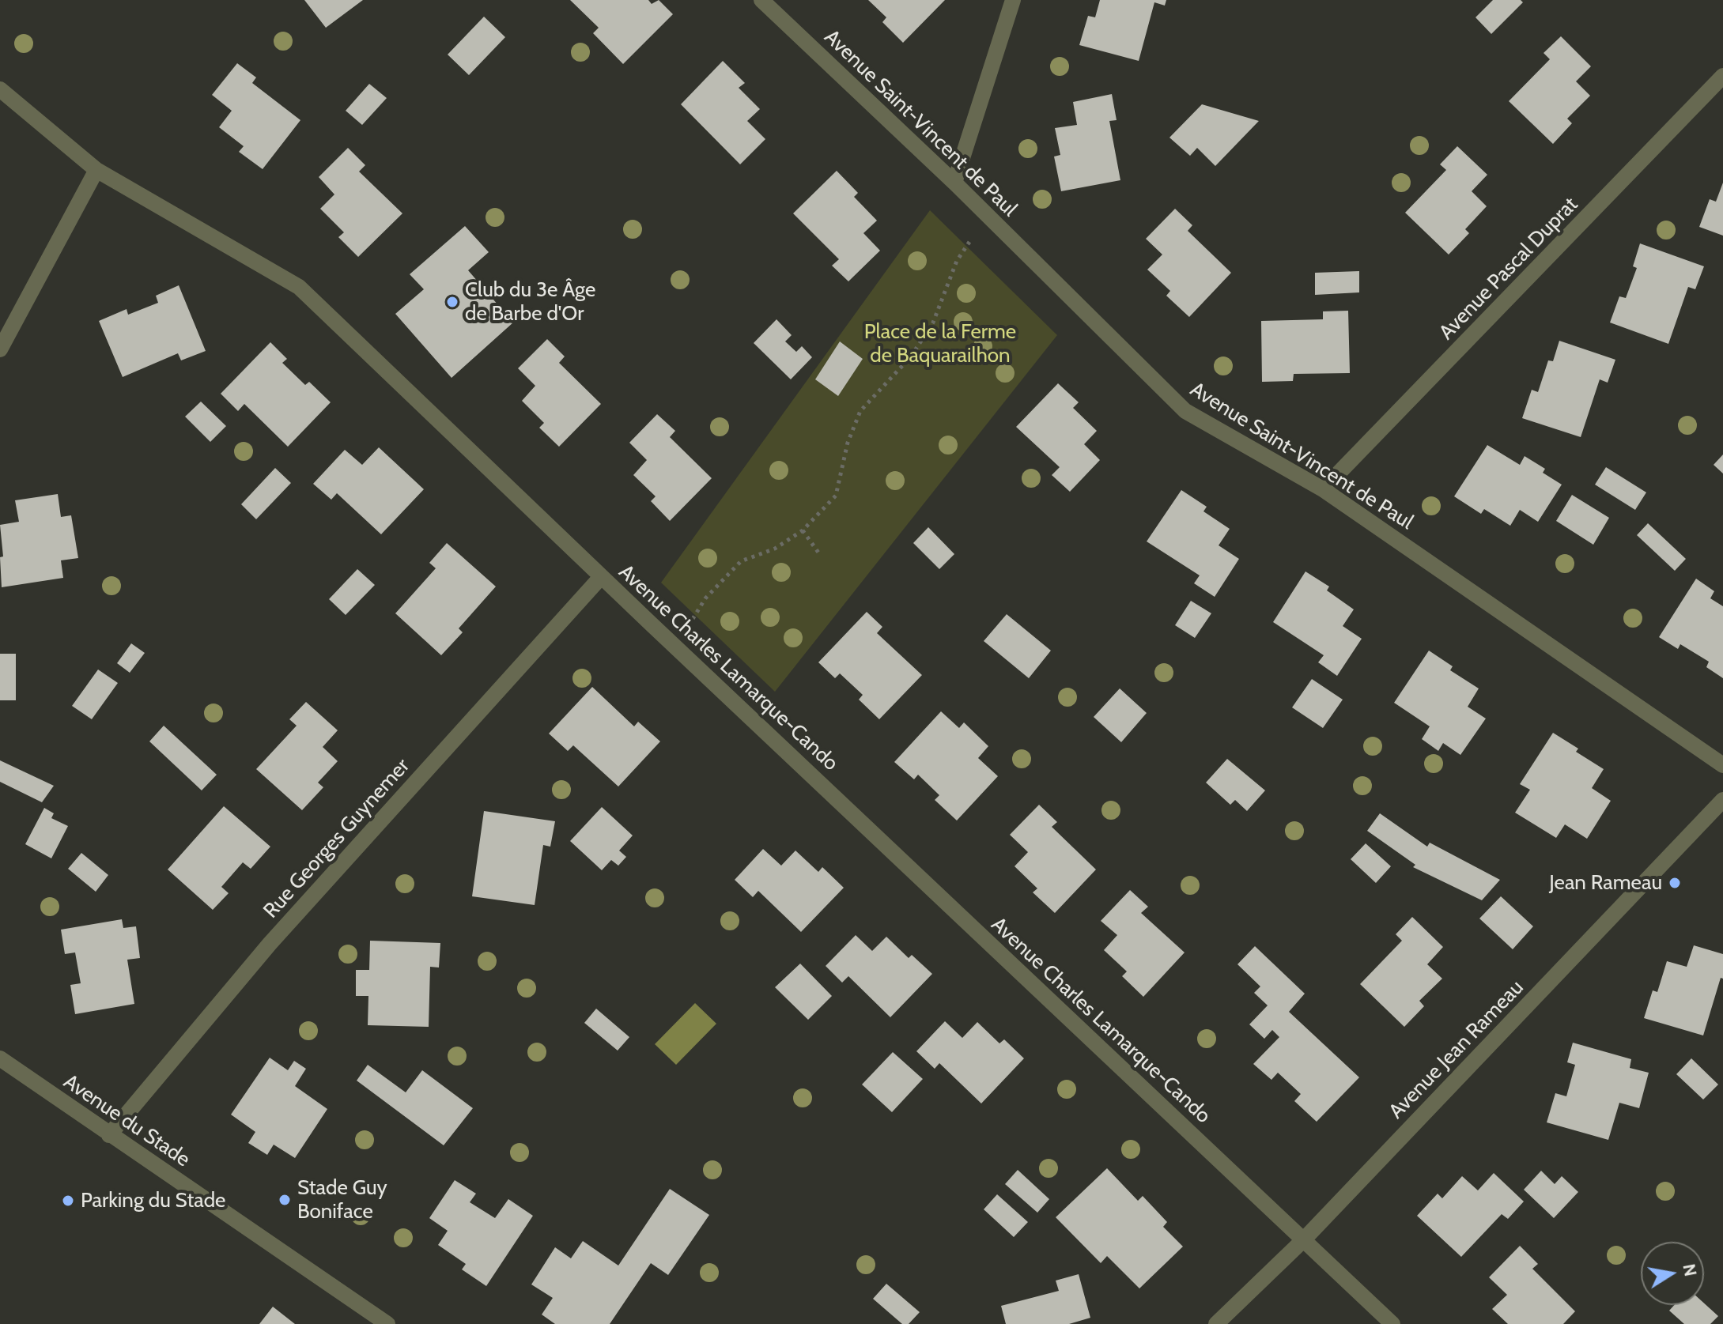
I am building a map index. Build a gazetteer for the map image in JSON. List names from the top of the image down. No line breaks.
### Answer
{"streets":{"street":["Avenue Saint-Vincent de Paul","Avenue Pascal Duprat","Avenue Charles Lamarque-Cando","Rue Georges Guynemer","Avenue Jean Rameau","Avenue du Stade"]},"crossings":[["Avenue Saint-Vincent de Paul","Avenue Pascal Duprat"],["Avenue Charles Lamarque-Cando","Rue Georges Guynemer"],["Avenue Charles Lamarque-Cando","Avenue Jean Rameau"],["Rue Georges Guynemer","Avenue du Stade"]],"parks":["Place de la Ferme de Baquarailhon"],"places":["Club du 3e Âge de Barbe d'Or","Jean Rameau","Stade Guy Boniface","Parking du Stade"],"north":"right"}
